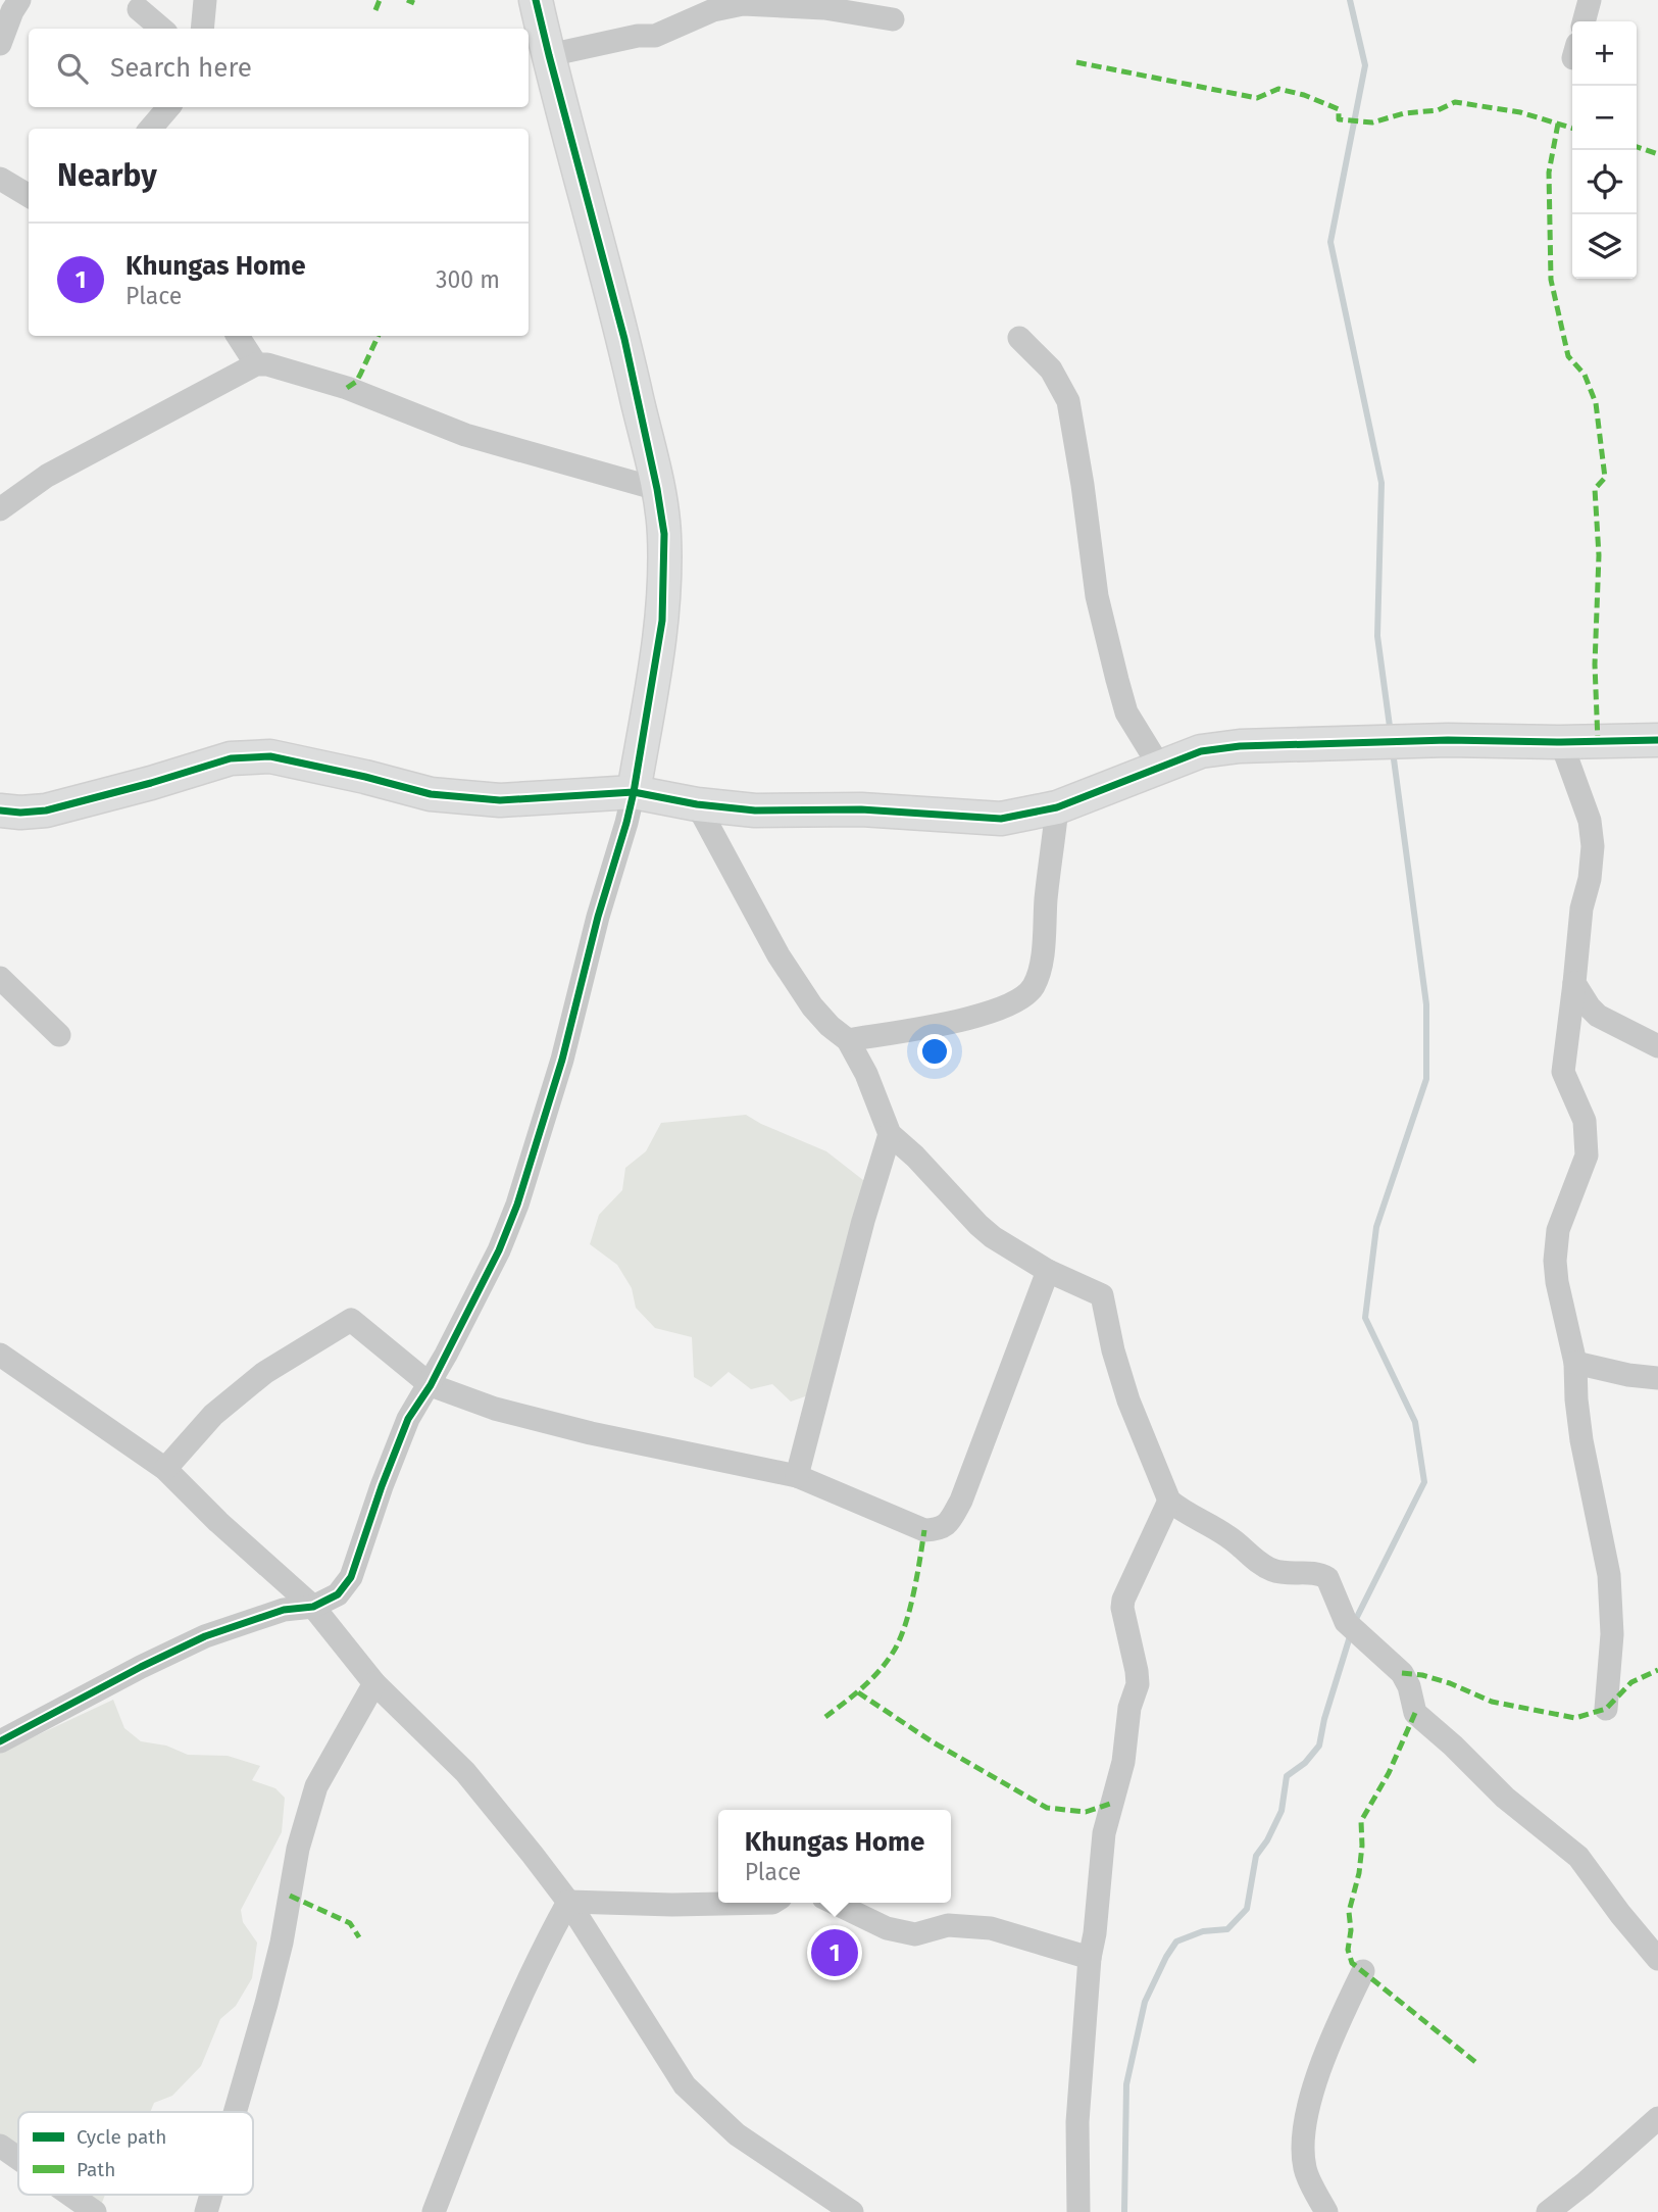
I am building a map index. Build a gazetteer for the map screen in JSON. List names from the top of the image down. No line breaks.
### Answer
{"legend":["Cycle path","Path"],"page":{"map_buttons":["+","−"],"search":"Search here","heading":"Nearby","list":[{"mark":"1","name":"Khungas Home","note":"Place","value":"300 m"}],"popup":["Khungas Home","Place"],"pins":"1"}}
